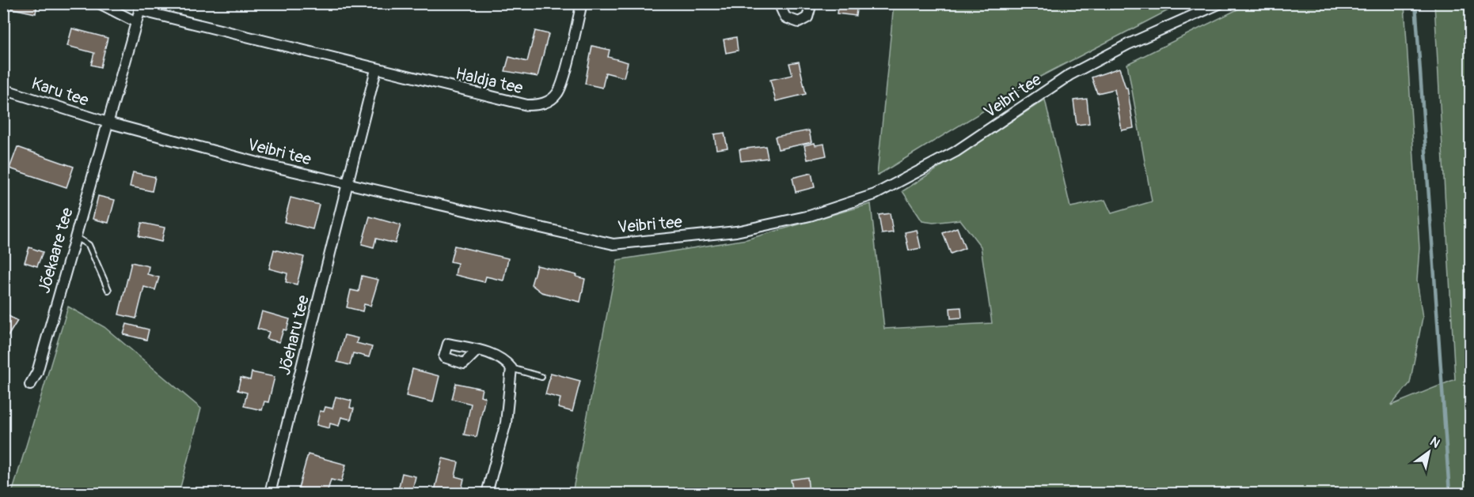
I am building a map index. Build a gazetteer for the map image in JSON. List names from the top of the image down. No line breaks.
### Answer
{"streets":{"street":["Haldja tee","Karu tee","Veibri tee","Jõekaare tee","Jõeharu tee"]},"crossings":[["Karu tee","Veibri tee"],["Karu tee","Jõekaare tee"],["Veibri tee","Jõekaare tee"],["Veibri tee","Jõeharu tee"]],"north":"top right"}
